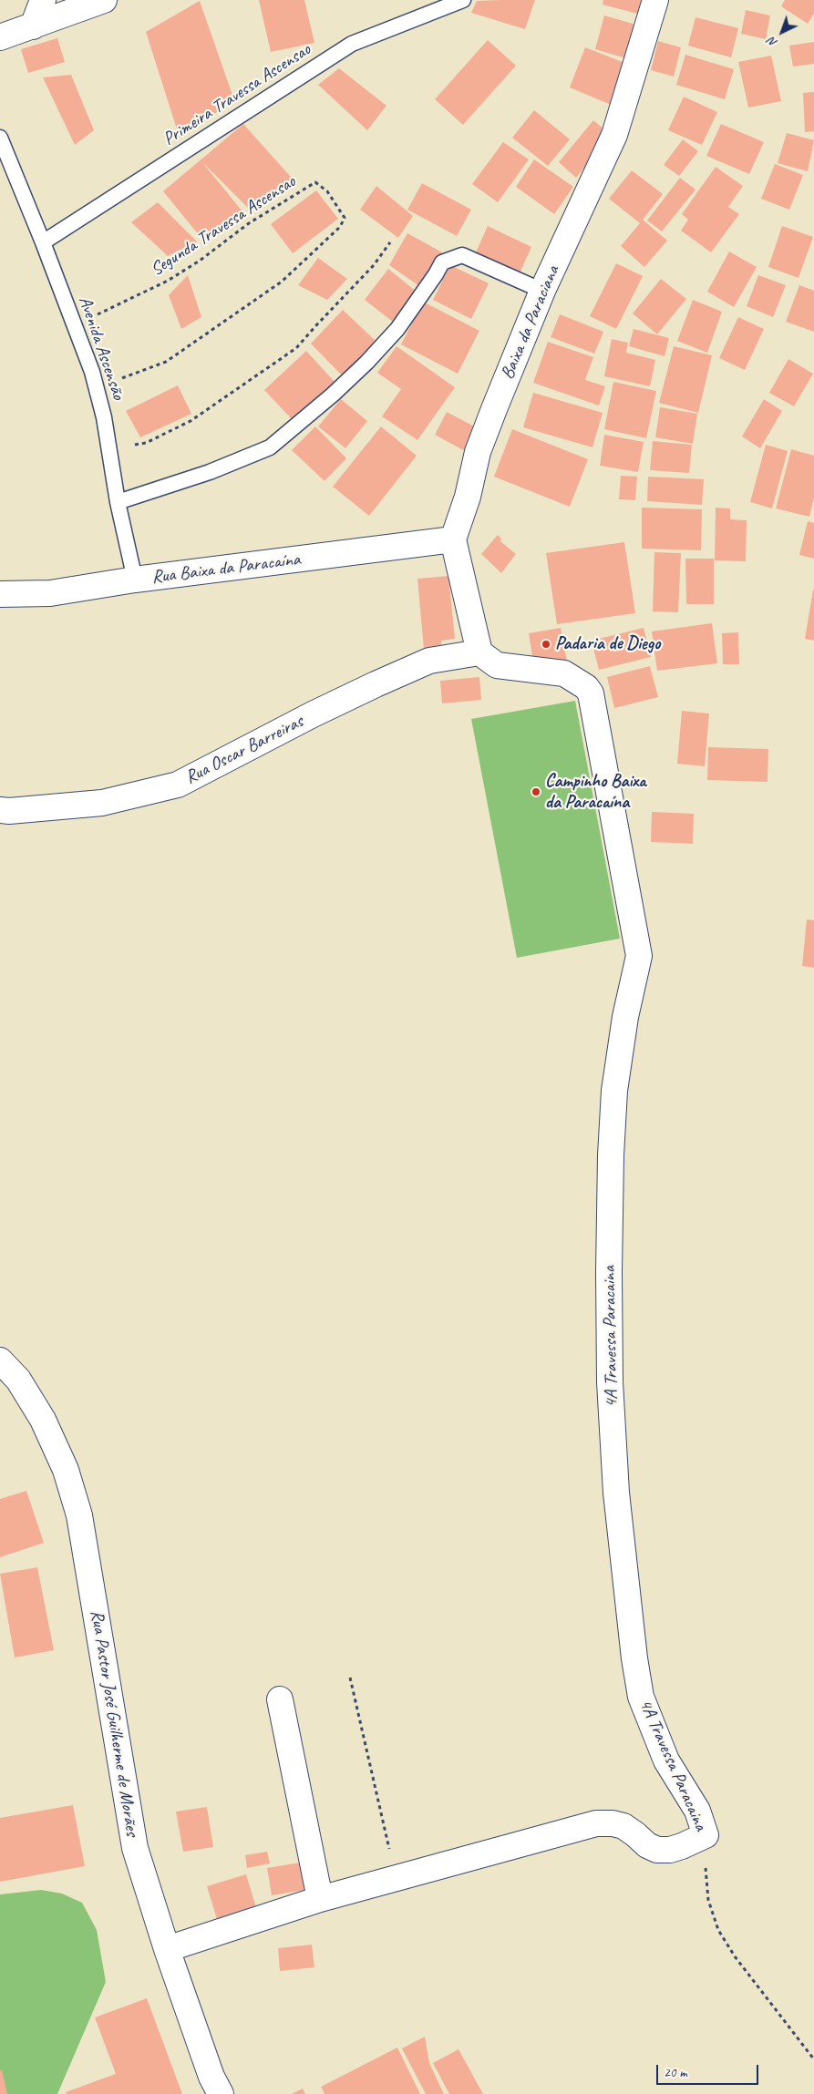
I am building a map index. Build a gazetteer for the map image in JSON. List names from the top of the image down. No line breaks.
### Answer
{"streets":{"street":["Baixa da Paraciana","Rua Baixa da Paracaína","Rua Oscar Barreiras","4A Travessa Paracaina","Rua Pastor José Guilherme de Morães"],"lane":["Primeira Travessa Ascensao","Avenida Ascensão"],"path":["Segunda Travessa Ascensao"]},"crossings":[["Primeira Travessa Ascensao","Avenida Ascensão"],["Segunda Travessa Ascensao","Avenida Ascensão"],["Baixa da Paraciana","Rua Baixa da Paracaína"],["Avenida Ascensão","Rua Baixa da Paracaína"],["Rua Oscar Barreiras","4A Travessa Paracaina"]],"places":["Padaria de Diego","Campinho Baixa da Paracaína"],"scale_bar":"20 m","north":"bottom left"}
